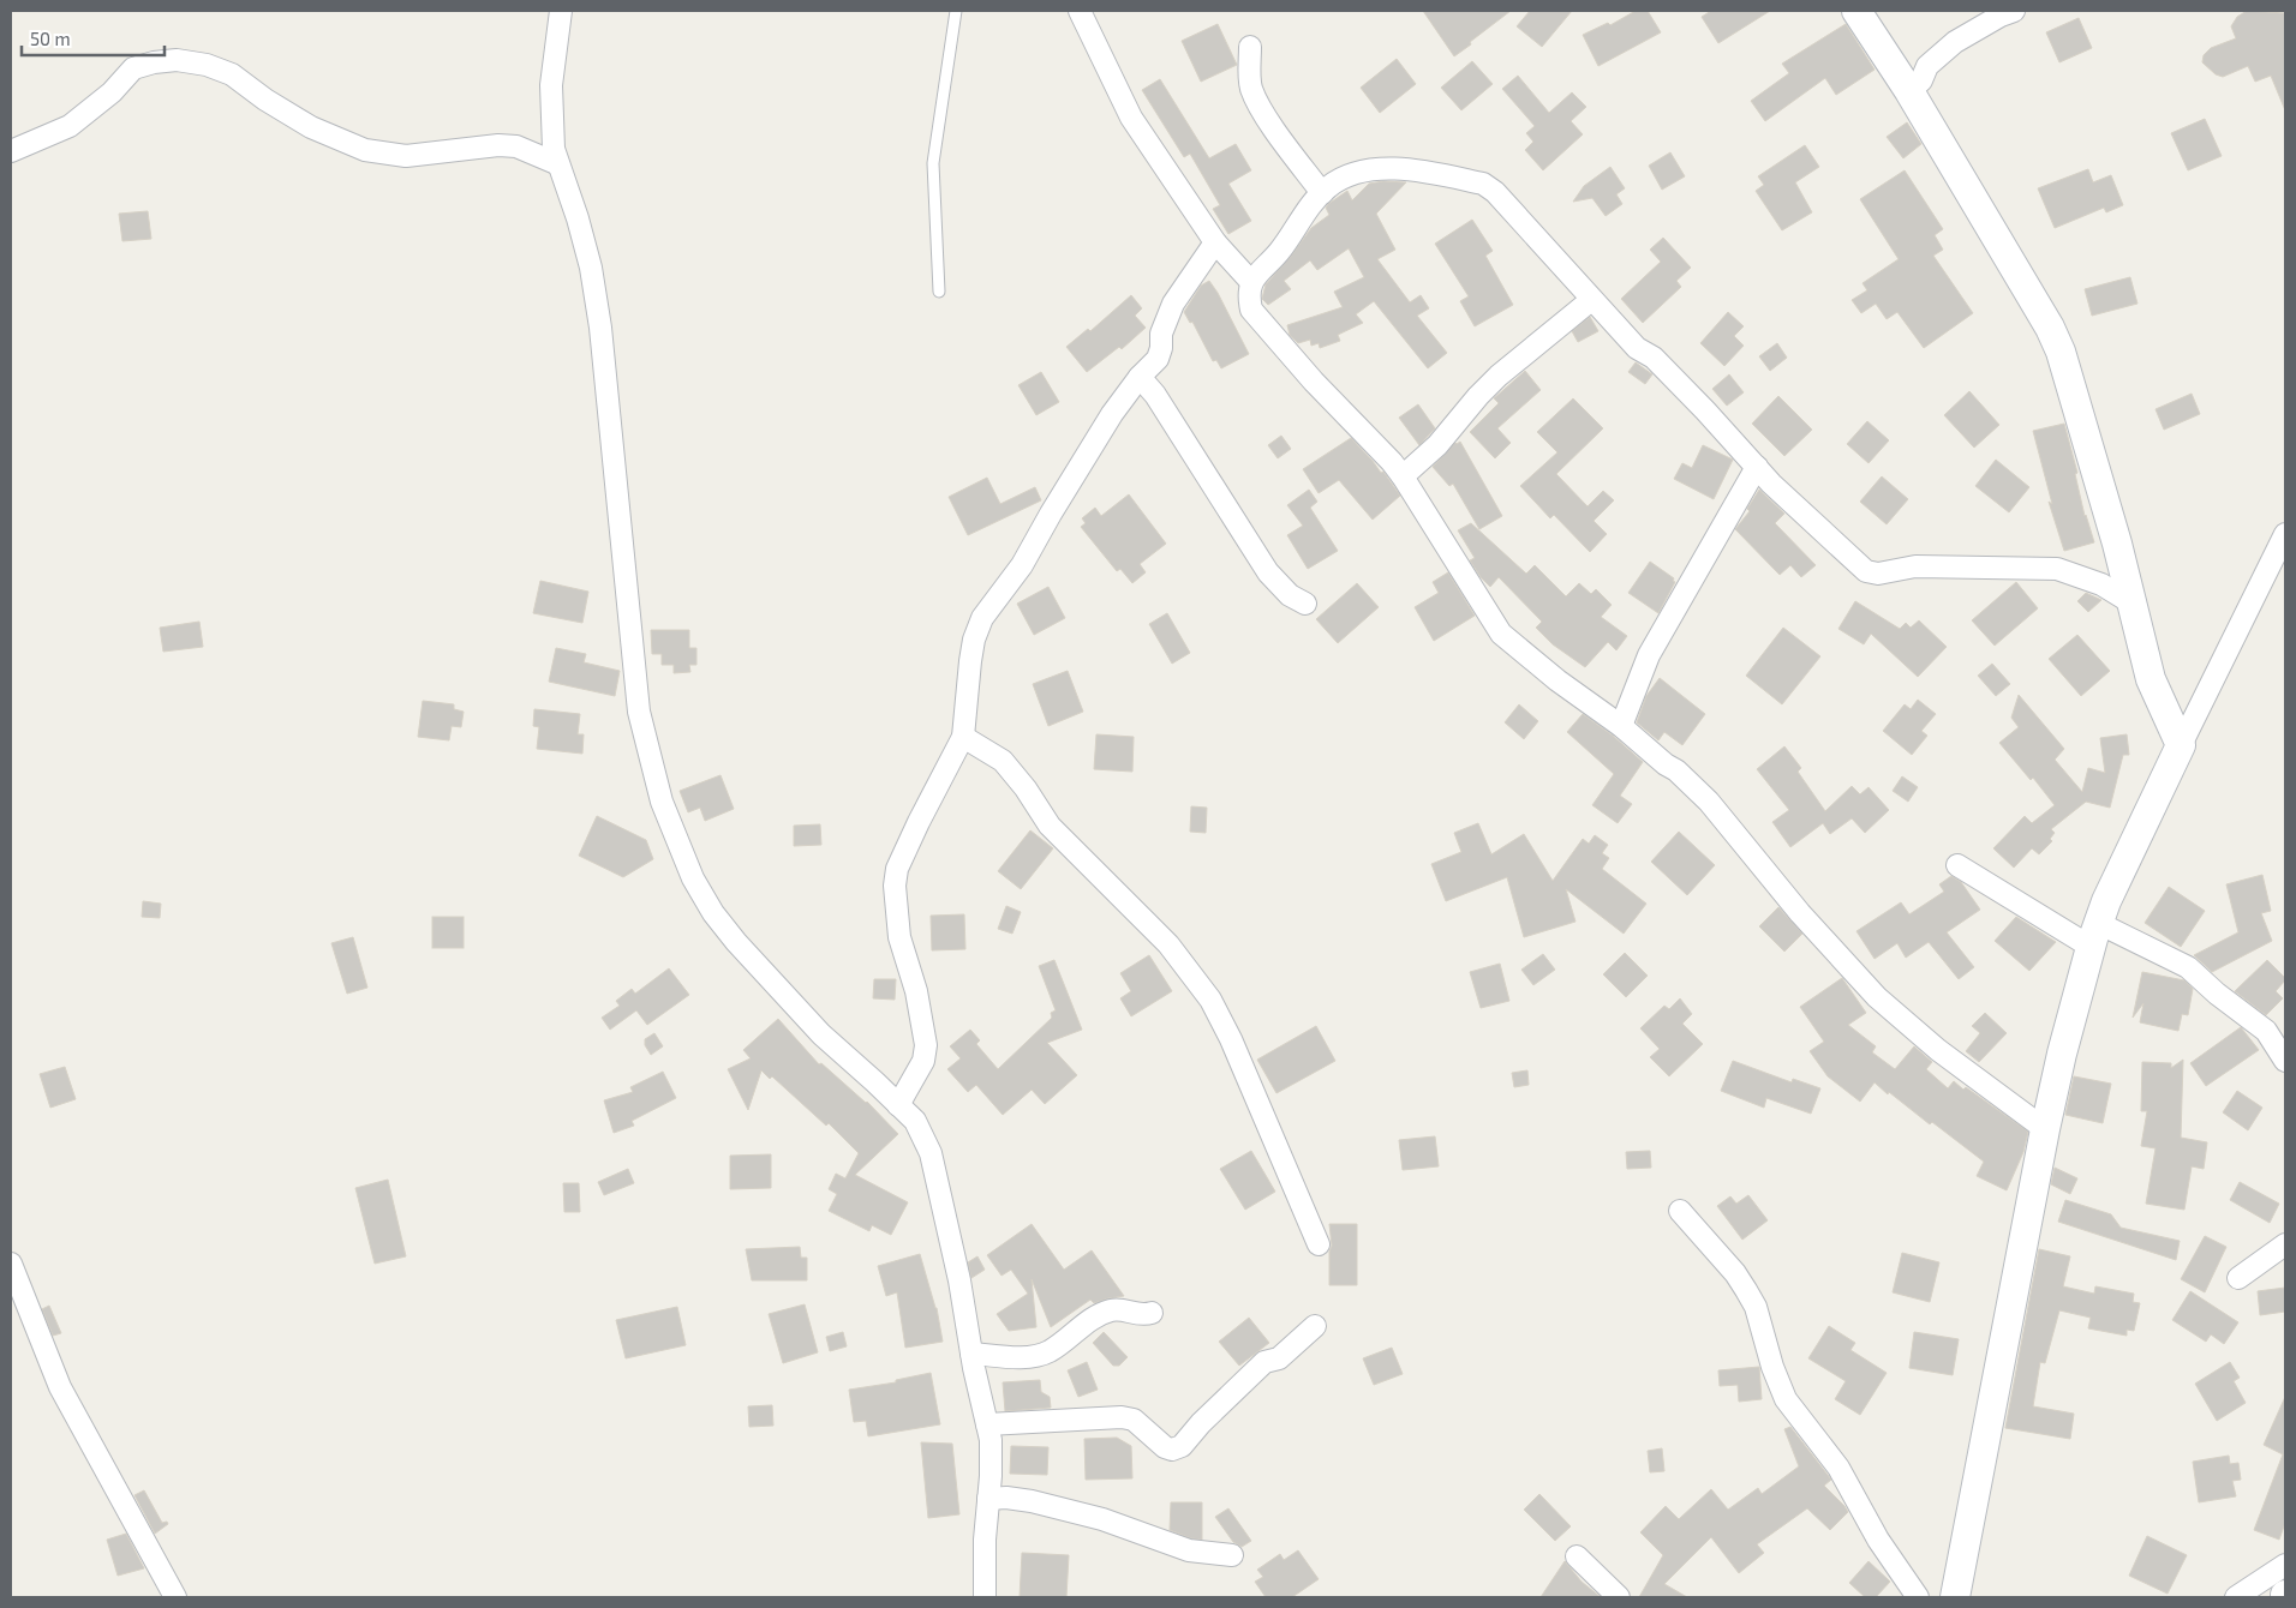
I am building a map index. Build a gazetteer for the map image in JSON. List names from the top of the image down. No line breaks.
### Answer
{"scale_bar":"50 m"}
